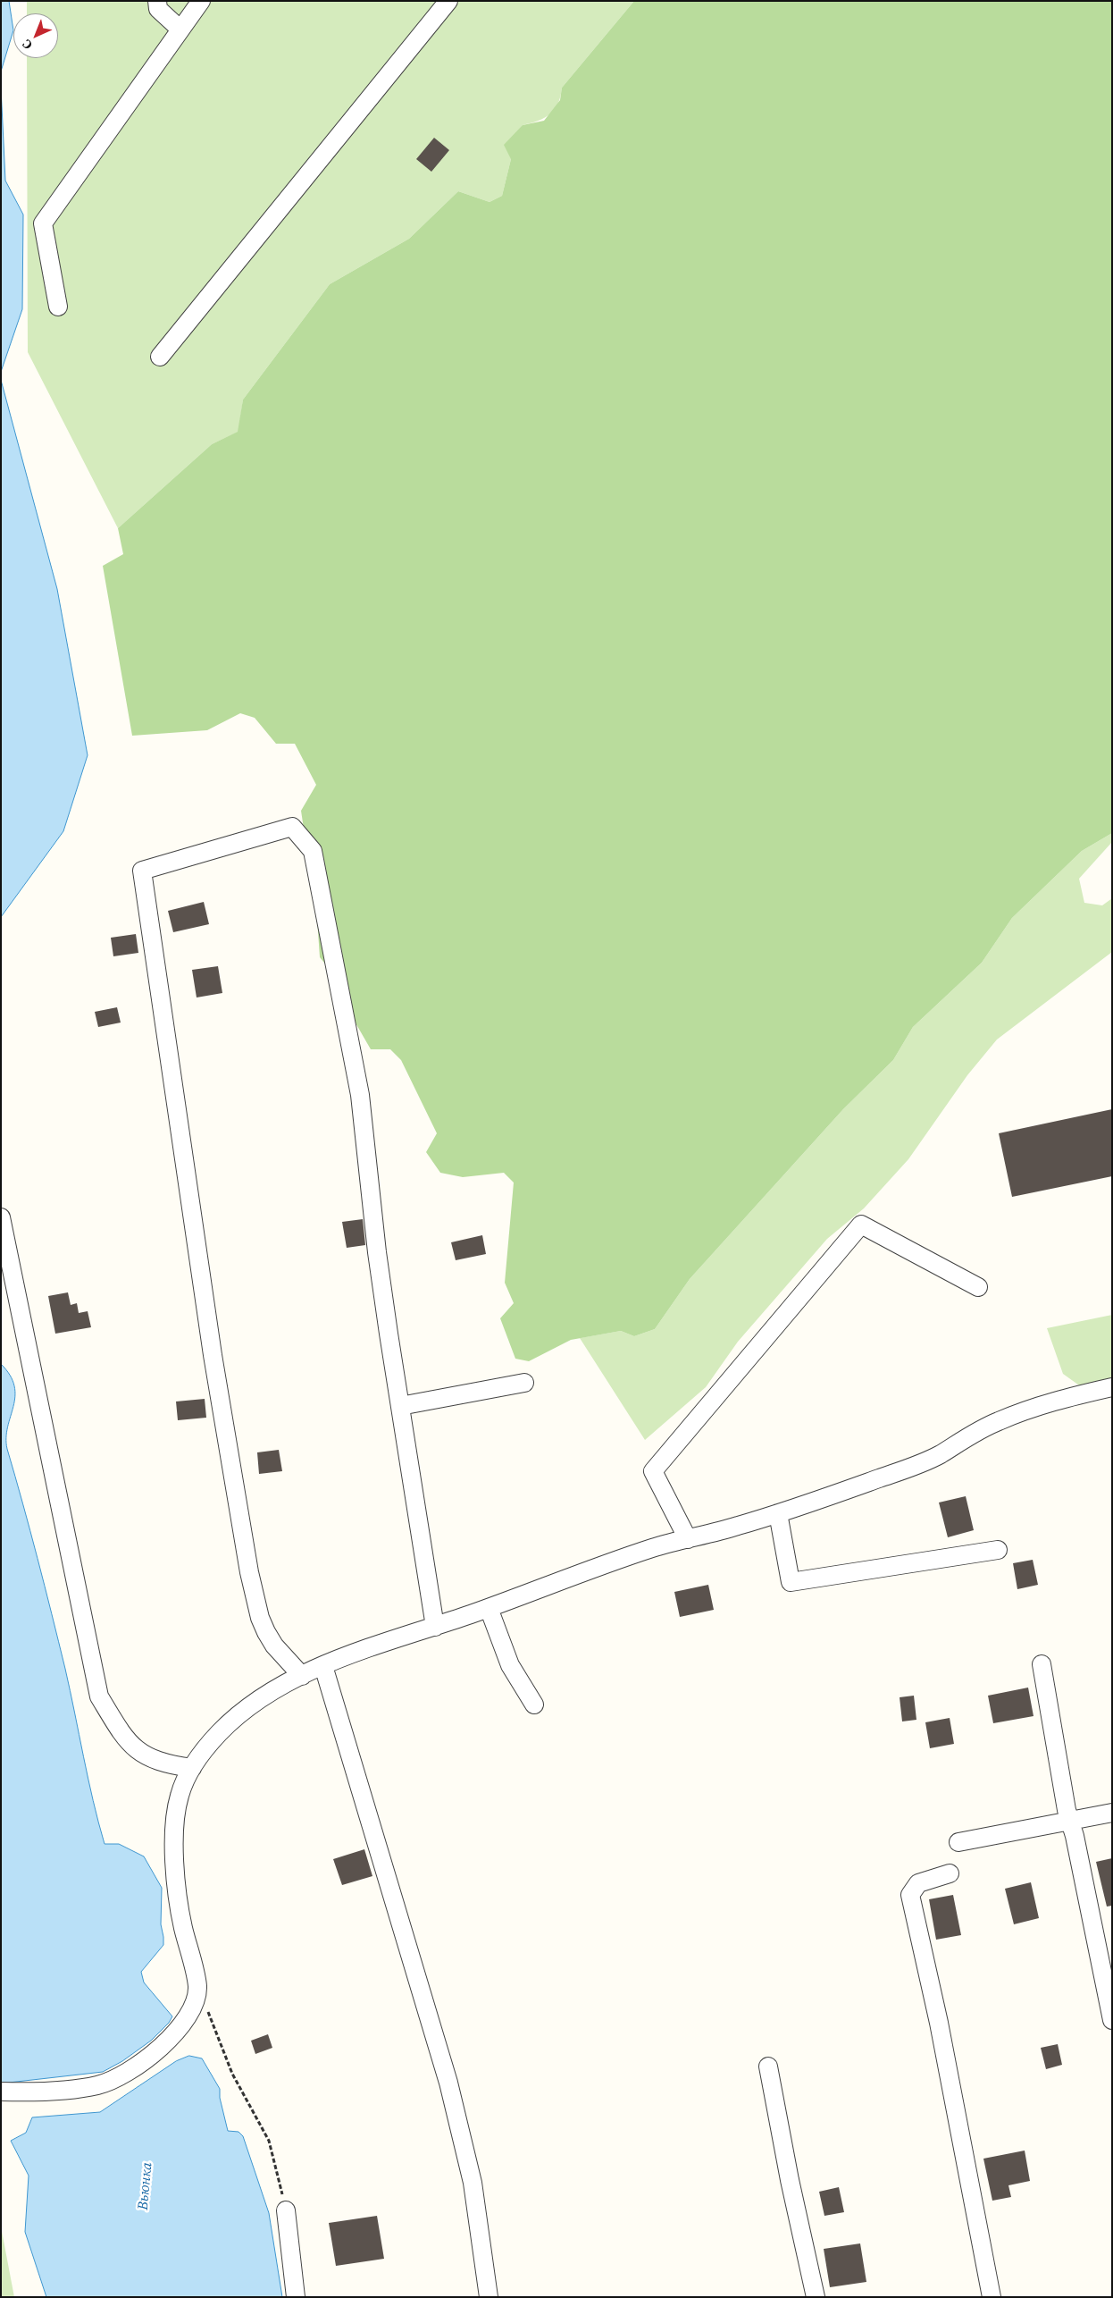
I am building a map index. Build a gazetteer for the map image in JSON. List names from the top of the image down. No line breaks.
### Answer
{"water":["Вьюнка"],"north":"bottom left"}
